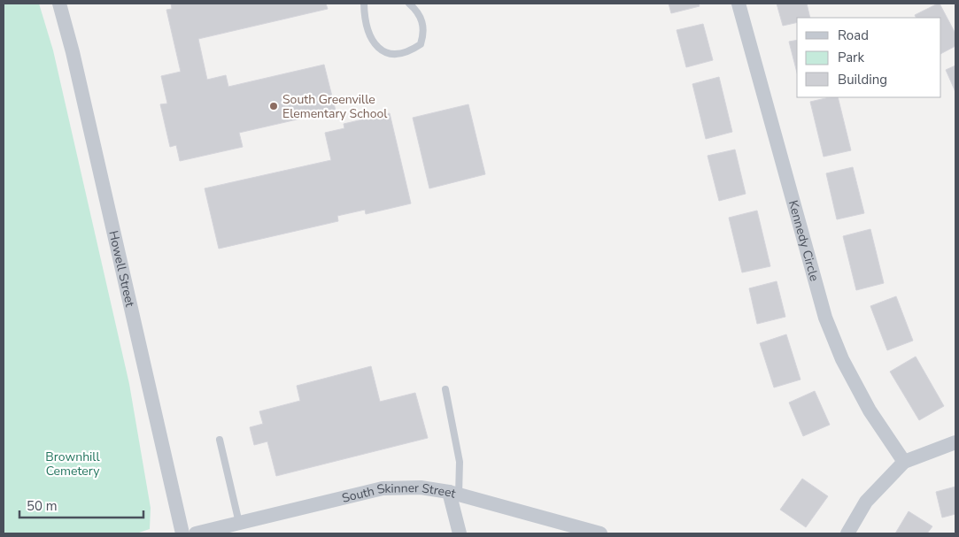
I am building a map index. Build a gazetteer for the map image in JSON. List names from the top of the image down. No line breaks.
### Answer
{"streets":{"street":["Kennedy Circle","Howell Street","South Skinner Street"]},"parks":["Brownhill Cemetery"],"places":["South Greenville Elementary School"],"legend":["Road","Park","Building"],"scale_bar":"50 m"}
